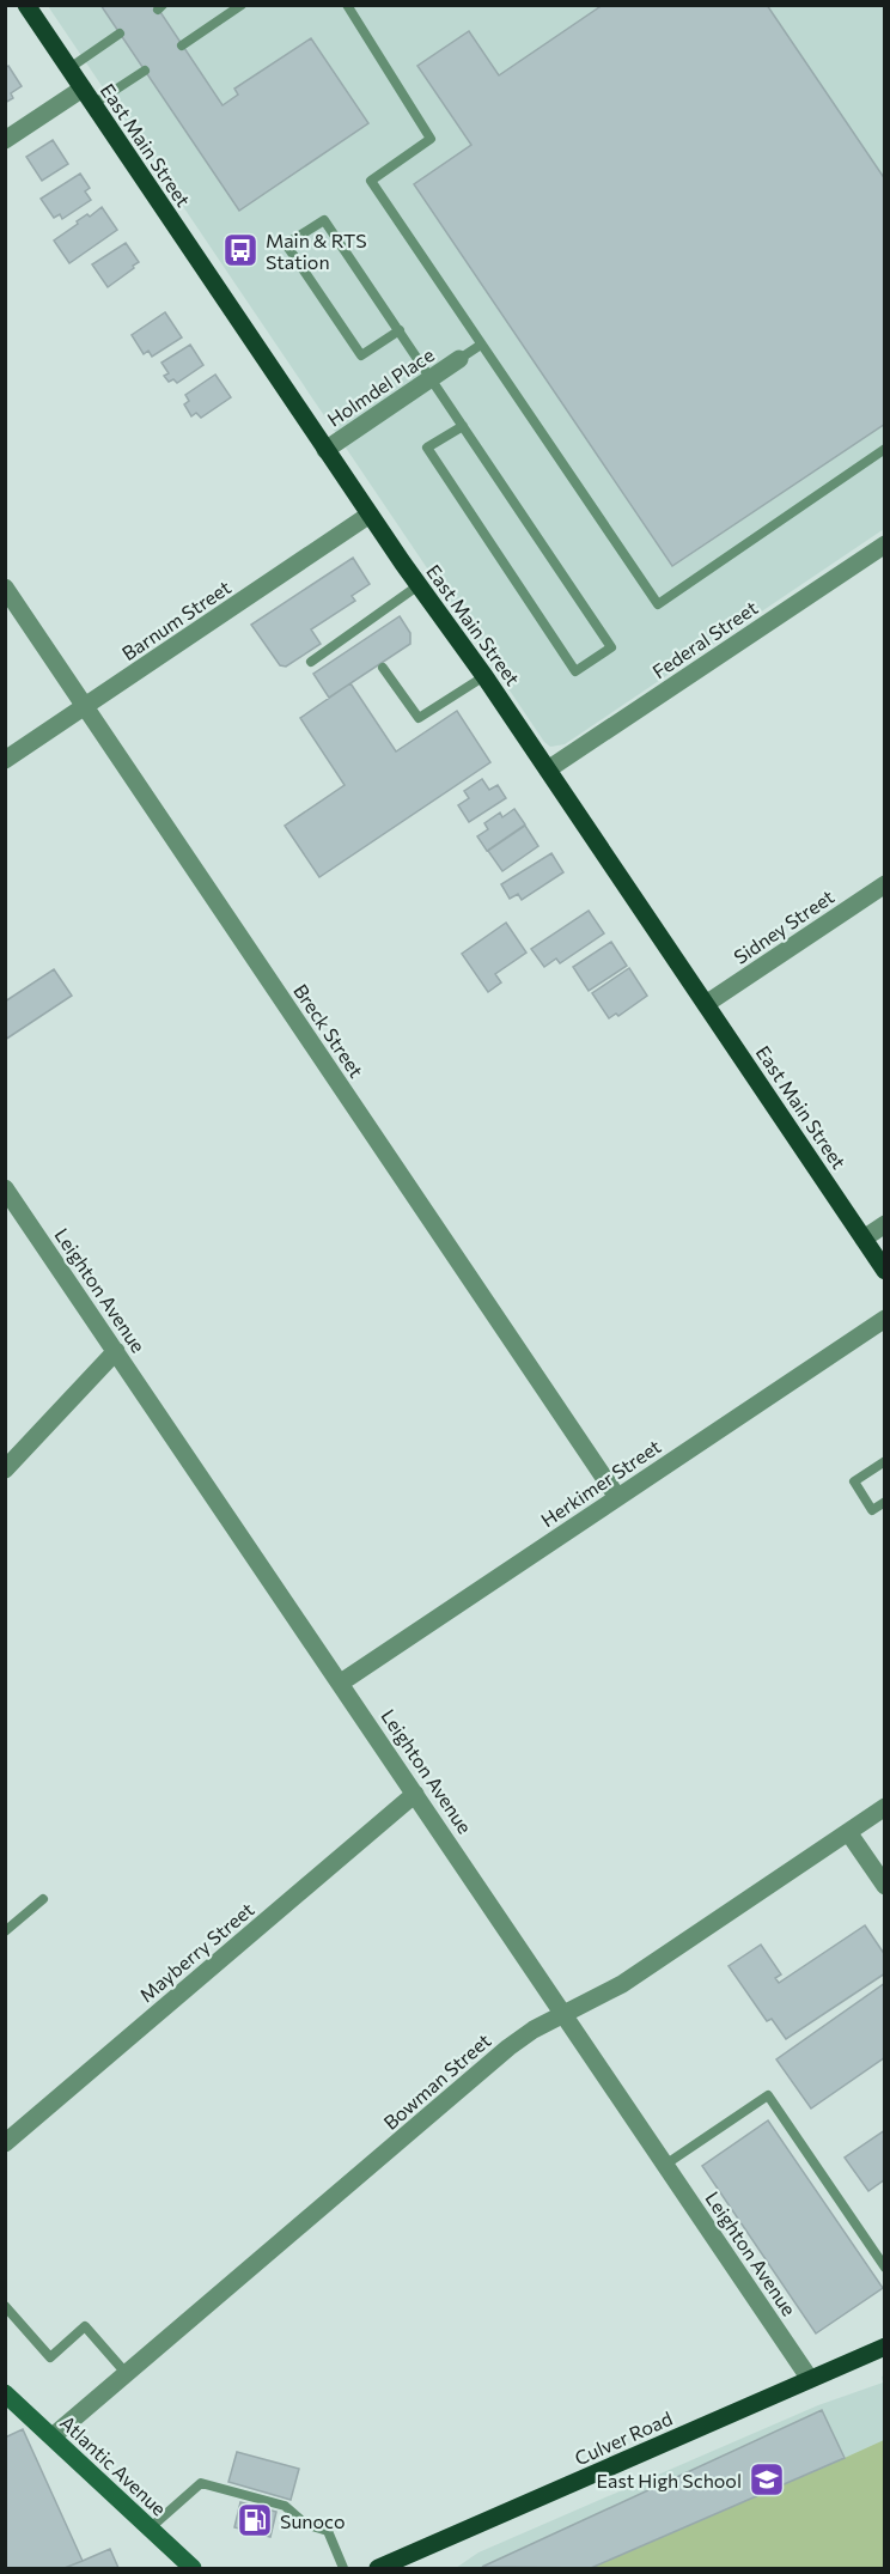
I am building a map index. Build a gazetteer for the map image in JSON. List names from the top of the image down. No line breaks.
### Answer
{"streets":{"main road":["East Main Street","Culver Road","Atlantic Avenue"],"street":["Holmdel Place","Barnum Street","Federal Street","Sidney Street","Breck Street","Leighton Avenue","Herkimer Street","Mayberry Street","Bowman Street"]},"crossings":[["East Main Street","Holmdel Place"],["East Main Street","Barnum Street"],["East Main Street","Federal Street"],["East Main Street","Sidney Street"],["Barnum Street","Breck Street"],["Breck Street","Herkimer Street"],["Leighton Avenue","Herkimer Street"],["Leighton Avenue","Mayberry Street"],["Leighton Avenue","Bowman Street"],["Leighton Avenue","Culver Road"],["Bowman Street","Atlantic Avenue"]],"places":{"bus stop":["Main & RTS Station"],"school or university":["East High School"],"fuel station":["Sunoco"]}}
